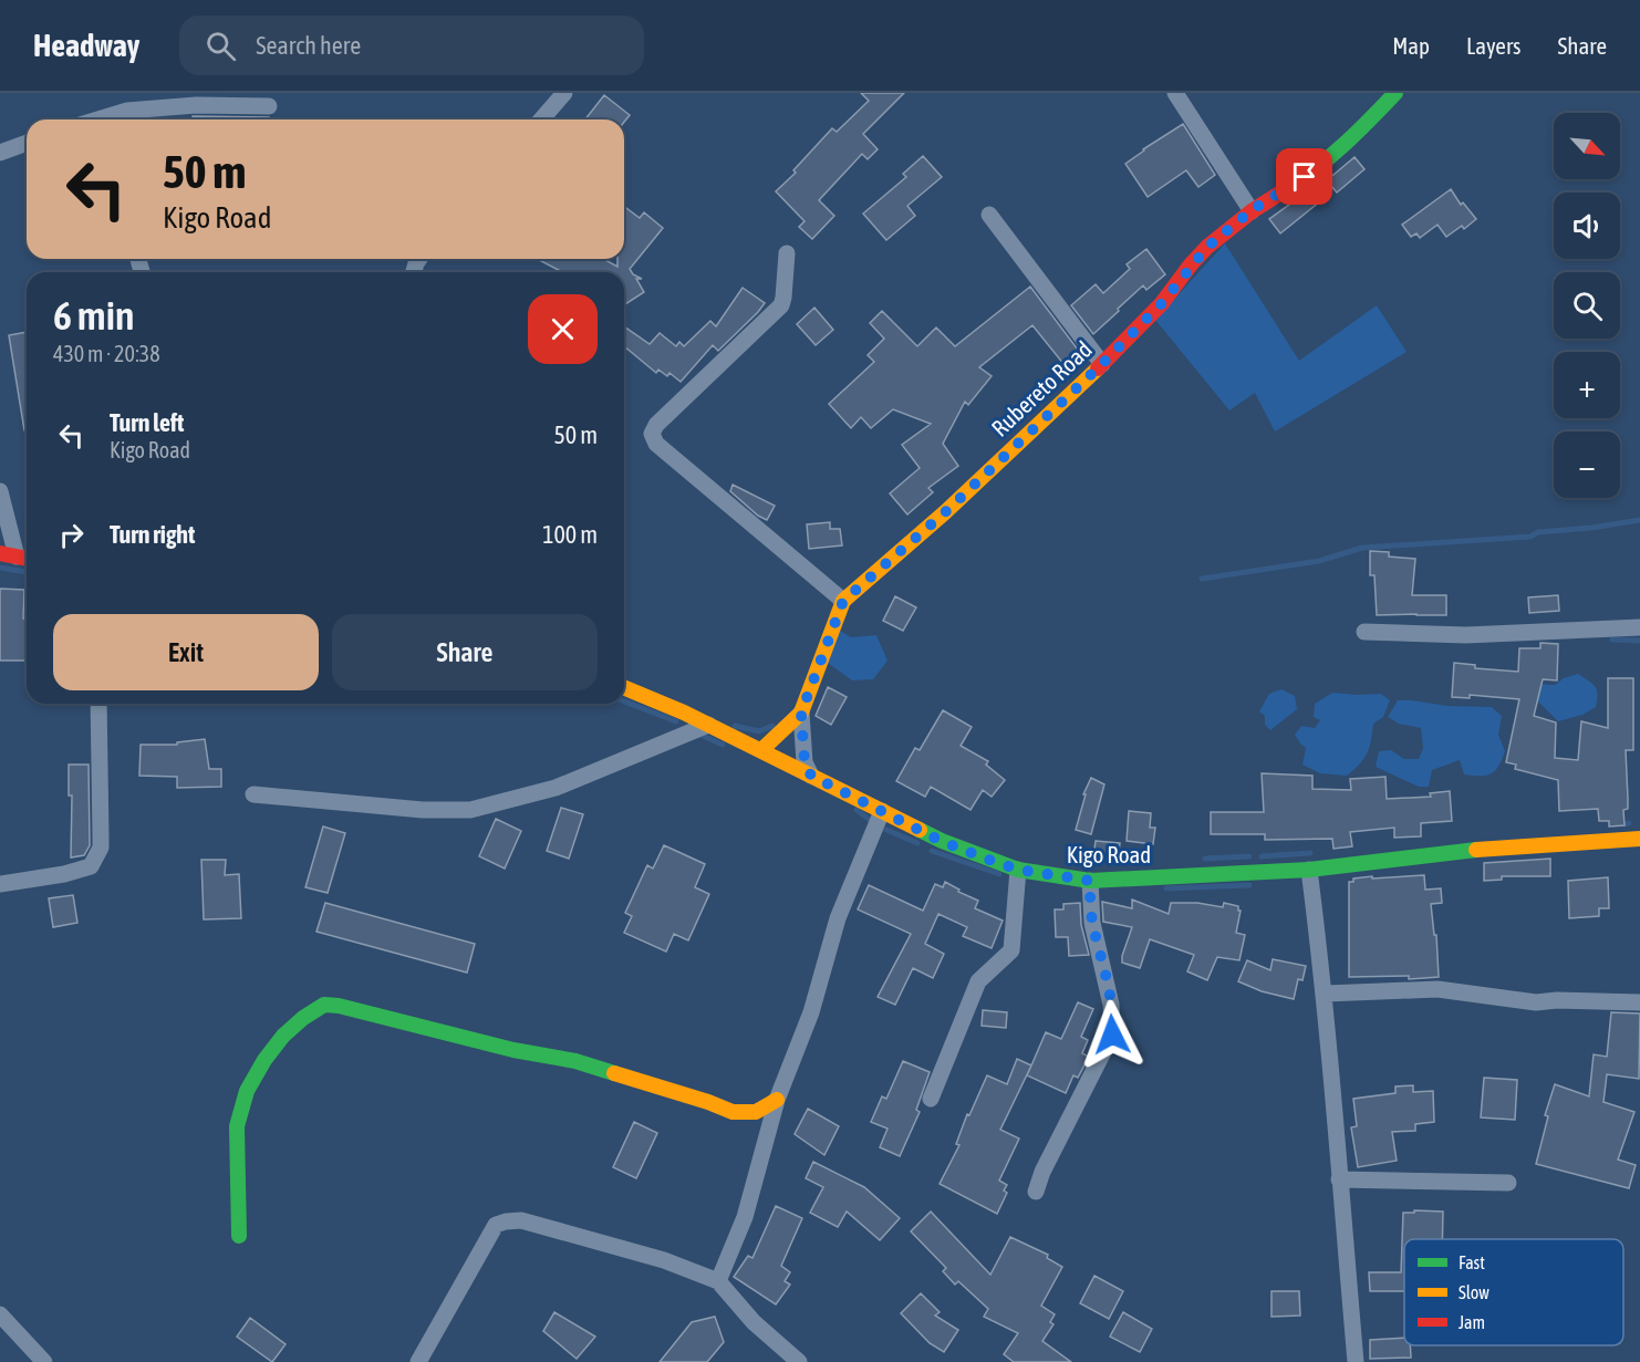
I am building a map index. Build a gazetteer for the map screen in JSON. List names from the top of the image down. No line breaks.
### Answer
{"streets":{"street":["Rubereto Road","Kigo Road"]},"crossings":[["Rubereto Road","Kigo Road"]],"legend":["Fast","Slow","Jam"],"north":"bottom right","page":{"header":"Headway","search":"Search here","nav":["Map","Layers","Share"],"map_buttons":["+","−"],"turn":["50 m","Kigo Road"],"heading":["6 min","430 m · 20:38"],"list":[{"name":"Turn left","note":"Kigo Road","value":"50 m"},{"name":"Turn right","value":"100 m"}],"buttons":["Exit","Share"]}}
